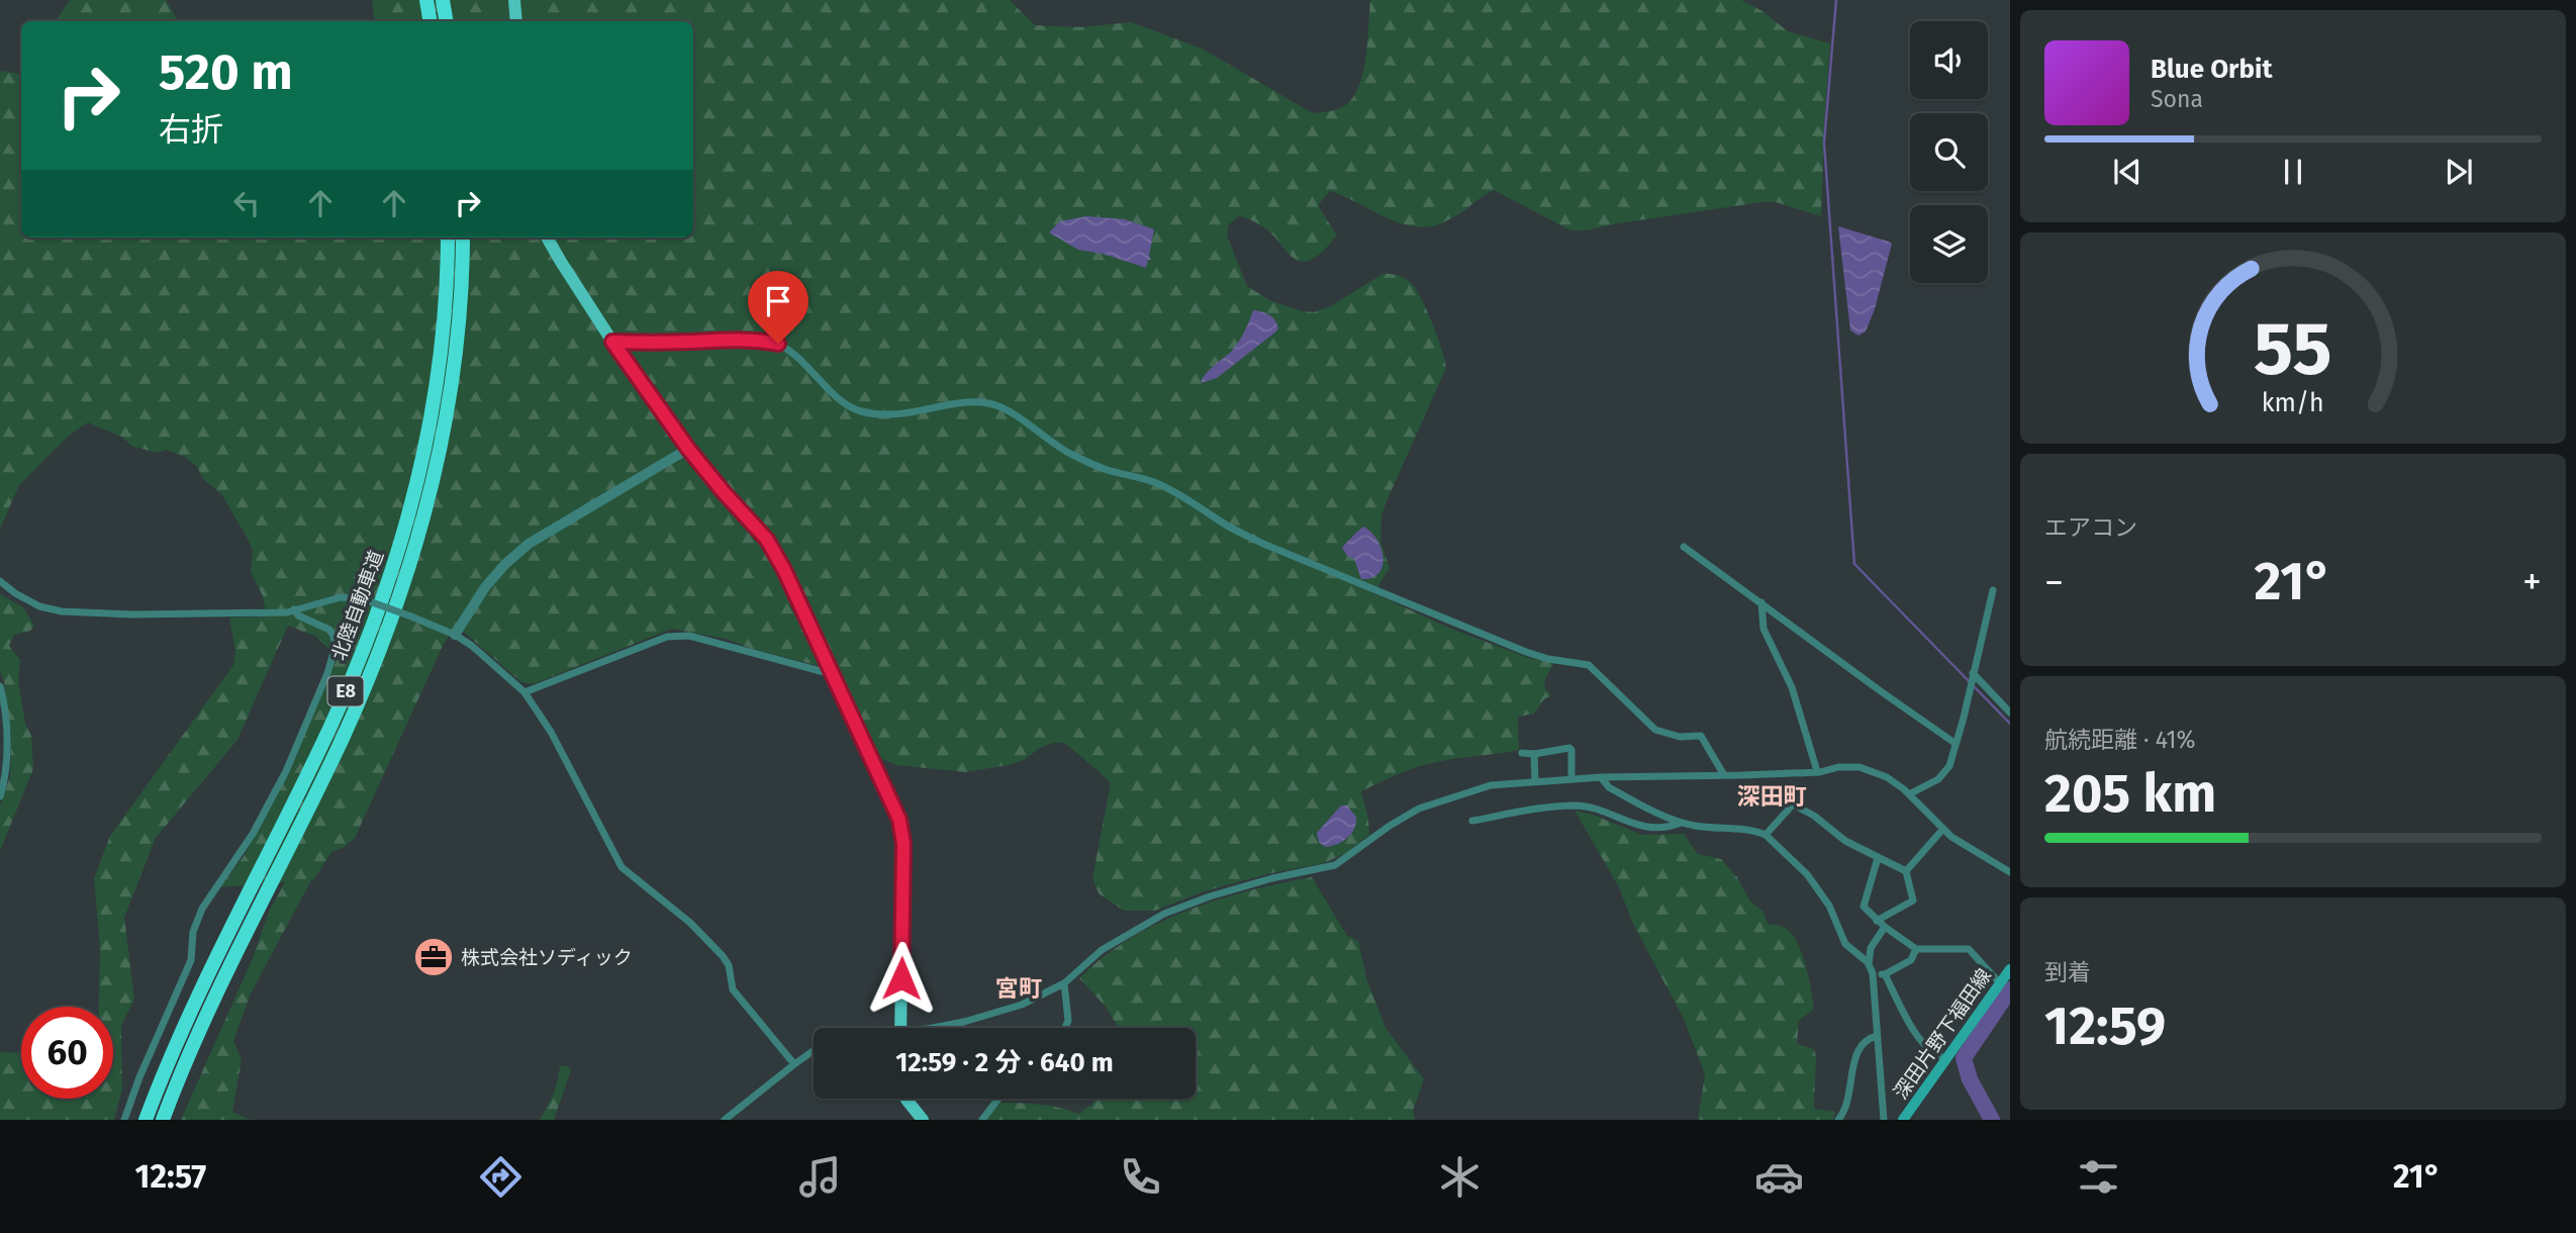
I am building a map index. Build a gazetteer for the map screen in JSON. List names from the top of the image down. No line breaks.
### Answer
{"streets":{"highway":["北陸自動車道","E8"],"main road":["深田片野下福田線"]},"districts":["深田町","宮町"],"places":{"office":["株式会社ソディック"]},"page":{"turn":["520 m","右折"],"song":["Blue Orbit","Sona"],"tile":["エアコン",["航続距離 · 41%","205 km"],["到着","12:59"]],"heat":["−","21°","+"],"limit":"60","trip":"12:59 · 2 分 · 640 m","tabs":["12:57","21°"],"gauge":["55","km/h"]}}
